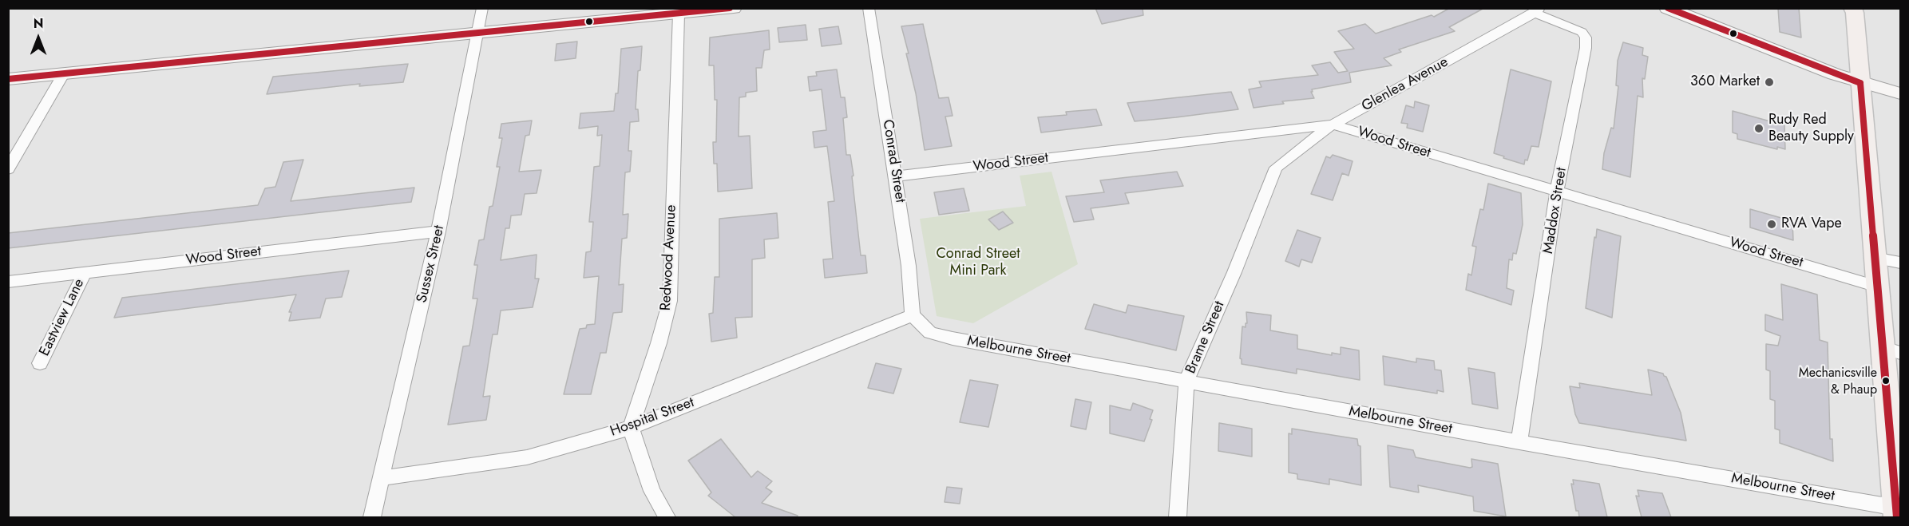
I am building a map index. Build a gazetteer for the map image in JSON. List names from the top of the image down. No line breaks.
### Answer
{"streets":{"street":["Glenlea Avenue","Wood Street","Conrad Street","Maddox Street","Redwood Avenue","Sussex Street","Eastview Lane","Brame Street","Melbourne Street","Hospital Street"]},"crossings":[["Glenlea Avenue","Wood Street"],["Glenlea Avenue","Maddox Street"],["Glenlea Avenue","Brame Street"],["Wood Street","Conrad Street"],["Wood Street","Maddox Street"],["Wood Street","Sussex Street"],["Wood Street","Eastview Lane"],["Conrad Street","Melbourne Street"],["Conrad Street","Hospital Street"],["Maddox Street","Melbourne Street"],["Redwood Avenue","Hospital Street"],["Sussex Street","Hospital Street"],["Brame Street","Melbourne Street"],["Melbourne Street","Hospital Street"]],"parks":["Conrad Street Mini Park"],"places":["360 Market","Rudy Red Beauty Supply","RVA Vape","Mechanicsville & Phaup"],"north":"top"}
